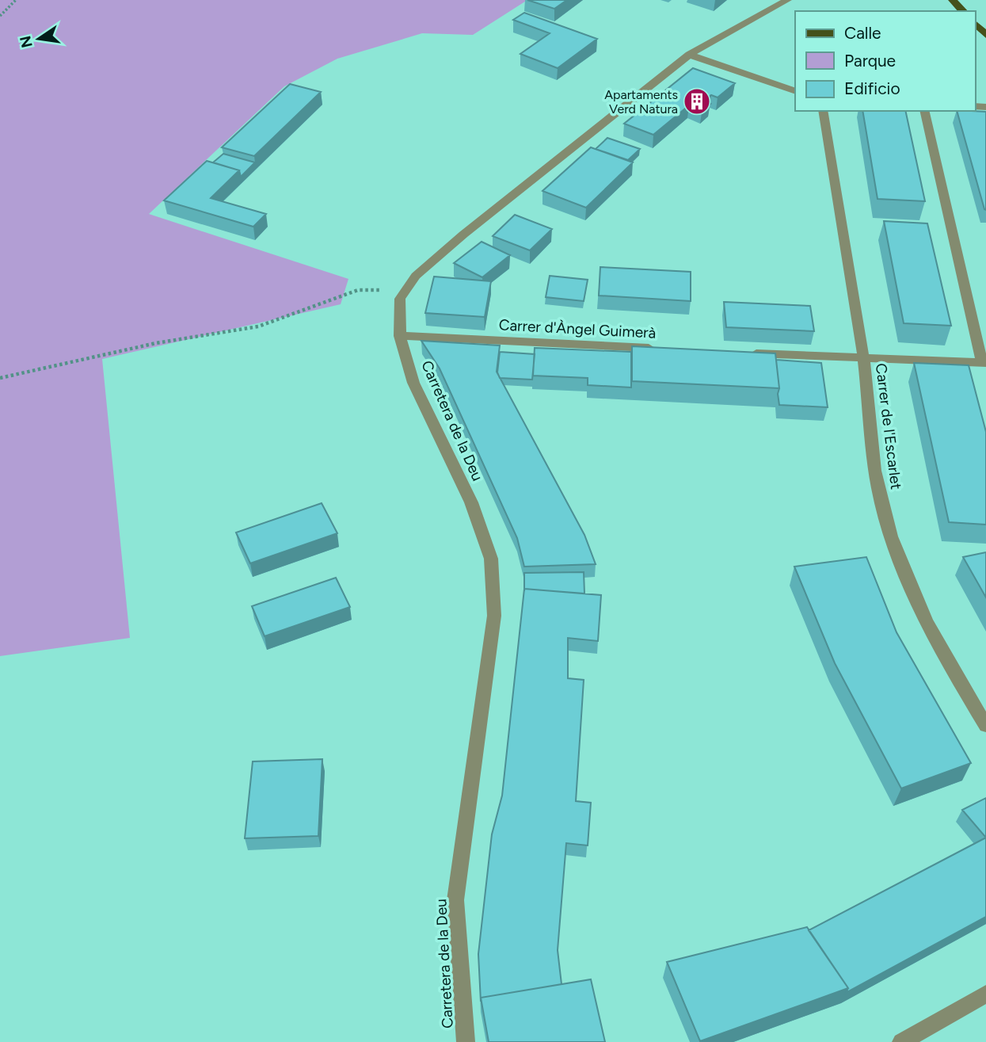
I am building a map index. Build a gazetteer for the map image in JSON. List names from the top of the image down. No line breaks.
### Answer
{"streets":{"street":["Carrer d'Àngel Guimerà","Carretera de la Deu","Carrer de l'Escarlet"]},"crossings":[["Carrer d'Àngel Guimerà","Carretera de la Deu"]],"places":{"building":["Apartaments Verd Natura"]},"legend":["Calle","Parque","Edificio"],"north":"left"}
